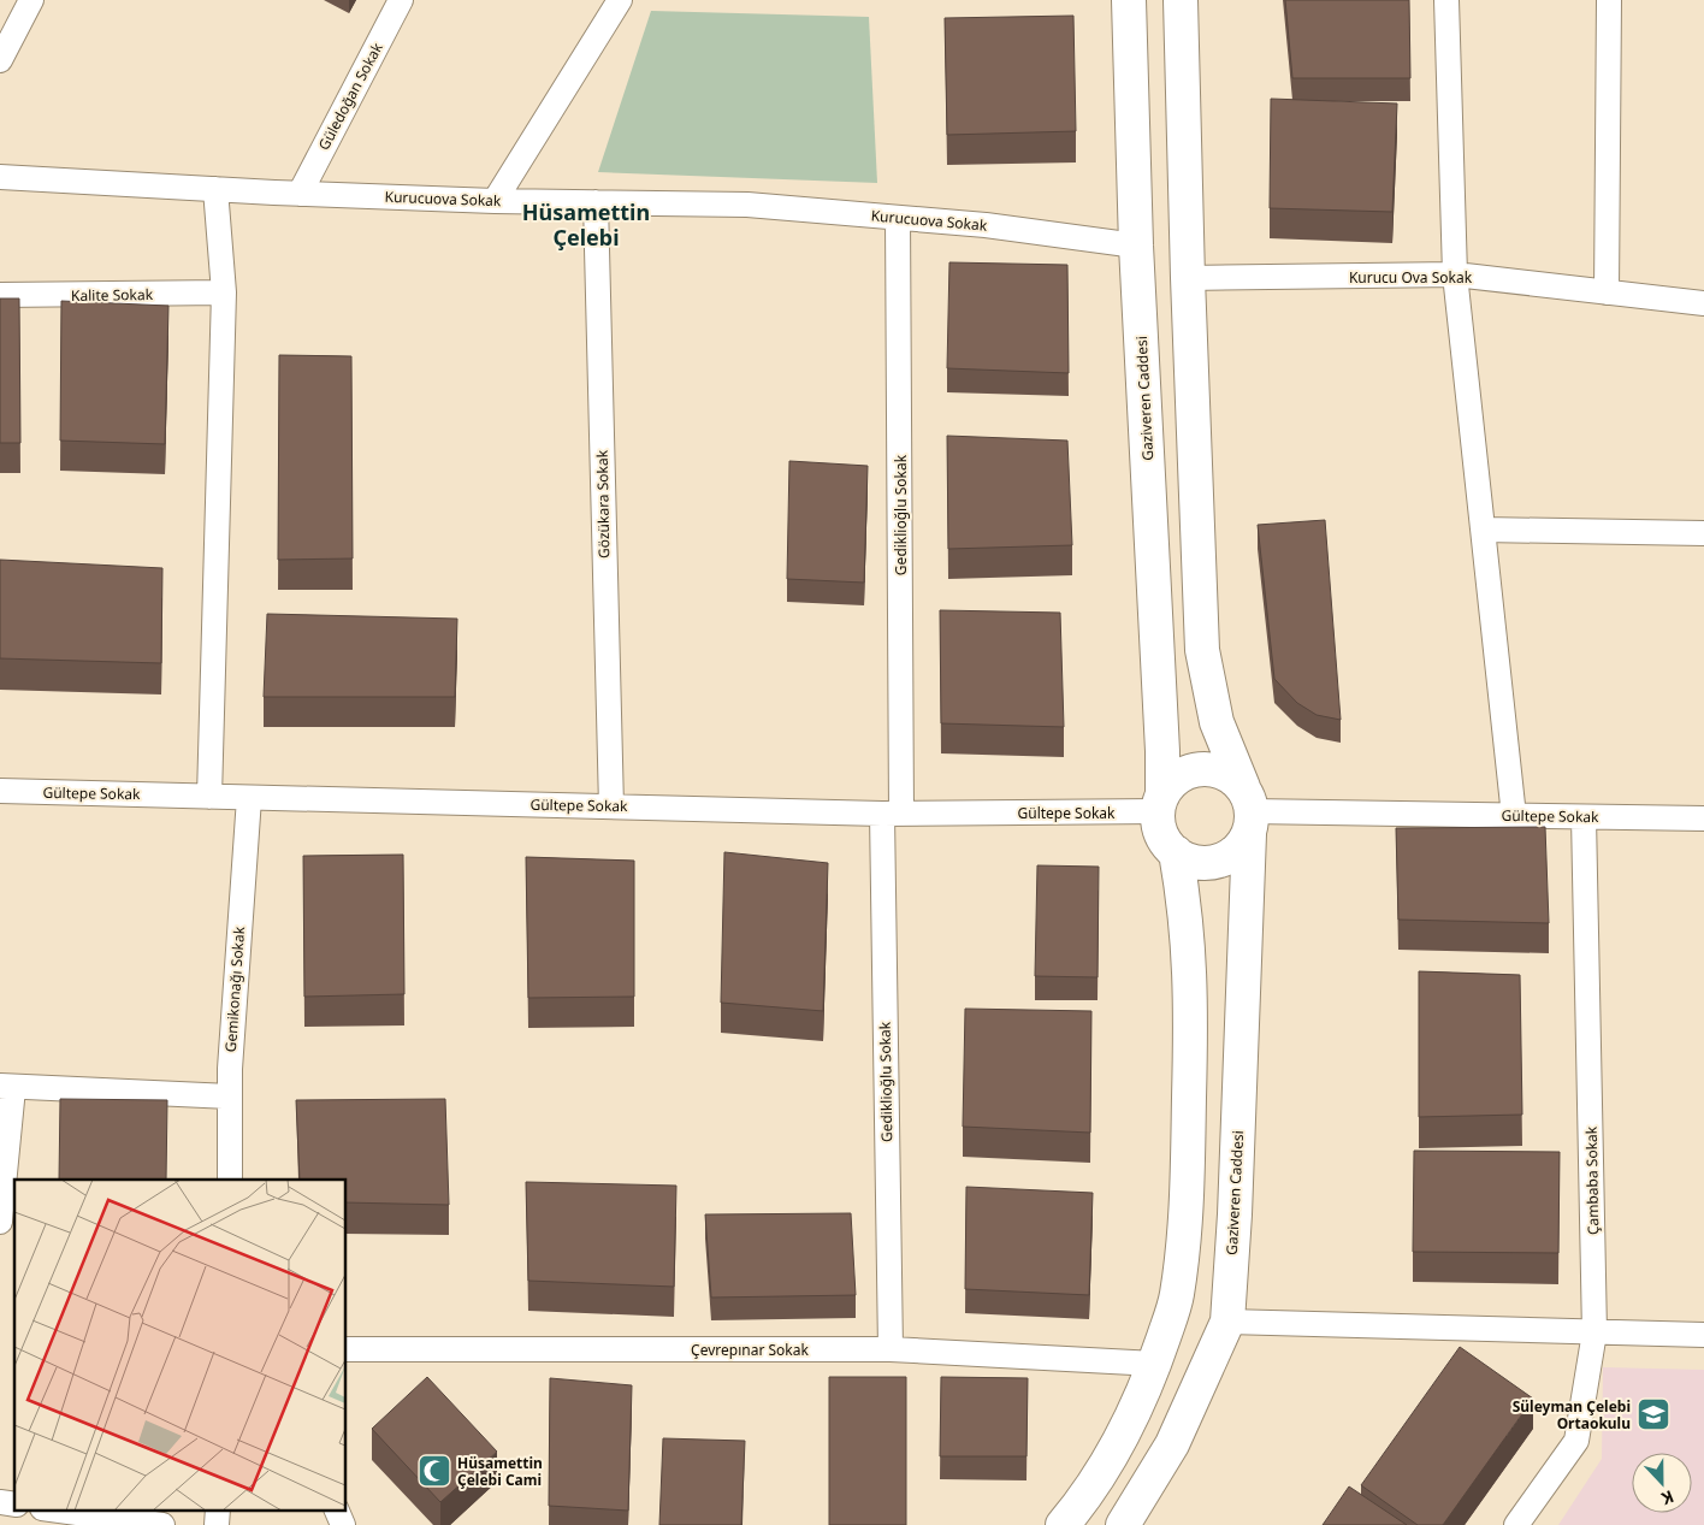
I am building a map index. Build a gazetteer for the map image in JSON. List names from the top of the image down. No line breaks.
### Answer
{"streets":{"main road":["Gaziveren Caddesi"],"street":["Güledoğan Sokak","Kurucuova Sokak","Kurucu Ova Sokak","Kalite Sokak","Gözükara Sokak","Gediklioğlu Sokak","Gültepe Sokak","Gemikonağı Sokak","Çambaba Sokak","Çevrepınar Sokak"]},"crossings":[["Güledoğan Sokak","Kurucuova Sokak"],["Kurucuova Sokak","Gaziveren Caddesi"],["Kurucuova Sokak","Gözükara Sokak"],["Kurucuova Sokak","Gediklioğlu Sokak"],["Kurucu Ova Sokak","Gaziveren Caddesi"],["Gaziveren Caddesi","Gültepe Sokak"],["Gözükara Sokak","Gültepe Sokak"],["Gediklioğlu Sokak","Gültepe Sokak"],["Gediklioğlu Sokak","Çevrepınar Sokak"],["Gültepe Sokak","Gemikonağı Sokak"],["Gültepe Sokak","Çambaba Sokak"]],"districts":["Hüsamettin Çelebi"],"places":{"school or university":["Süleyman Çelebi Ortaokulu"],"mosque":["Hüsamettin Çelebi Cami"]},"north":"bottom"}
